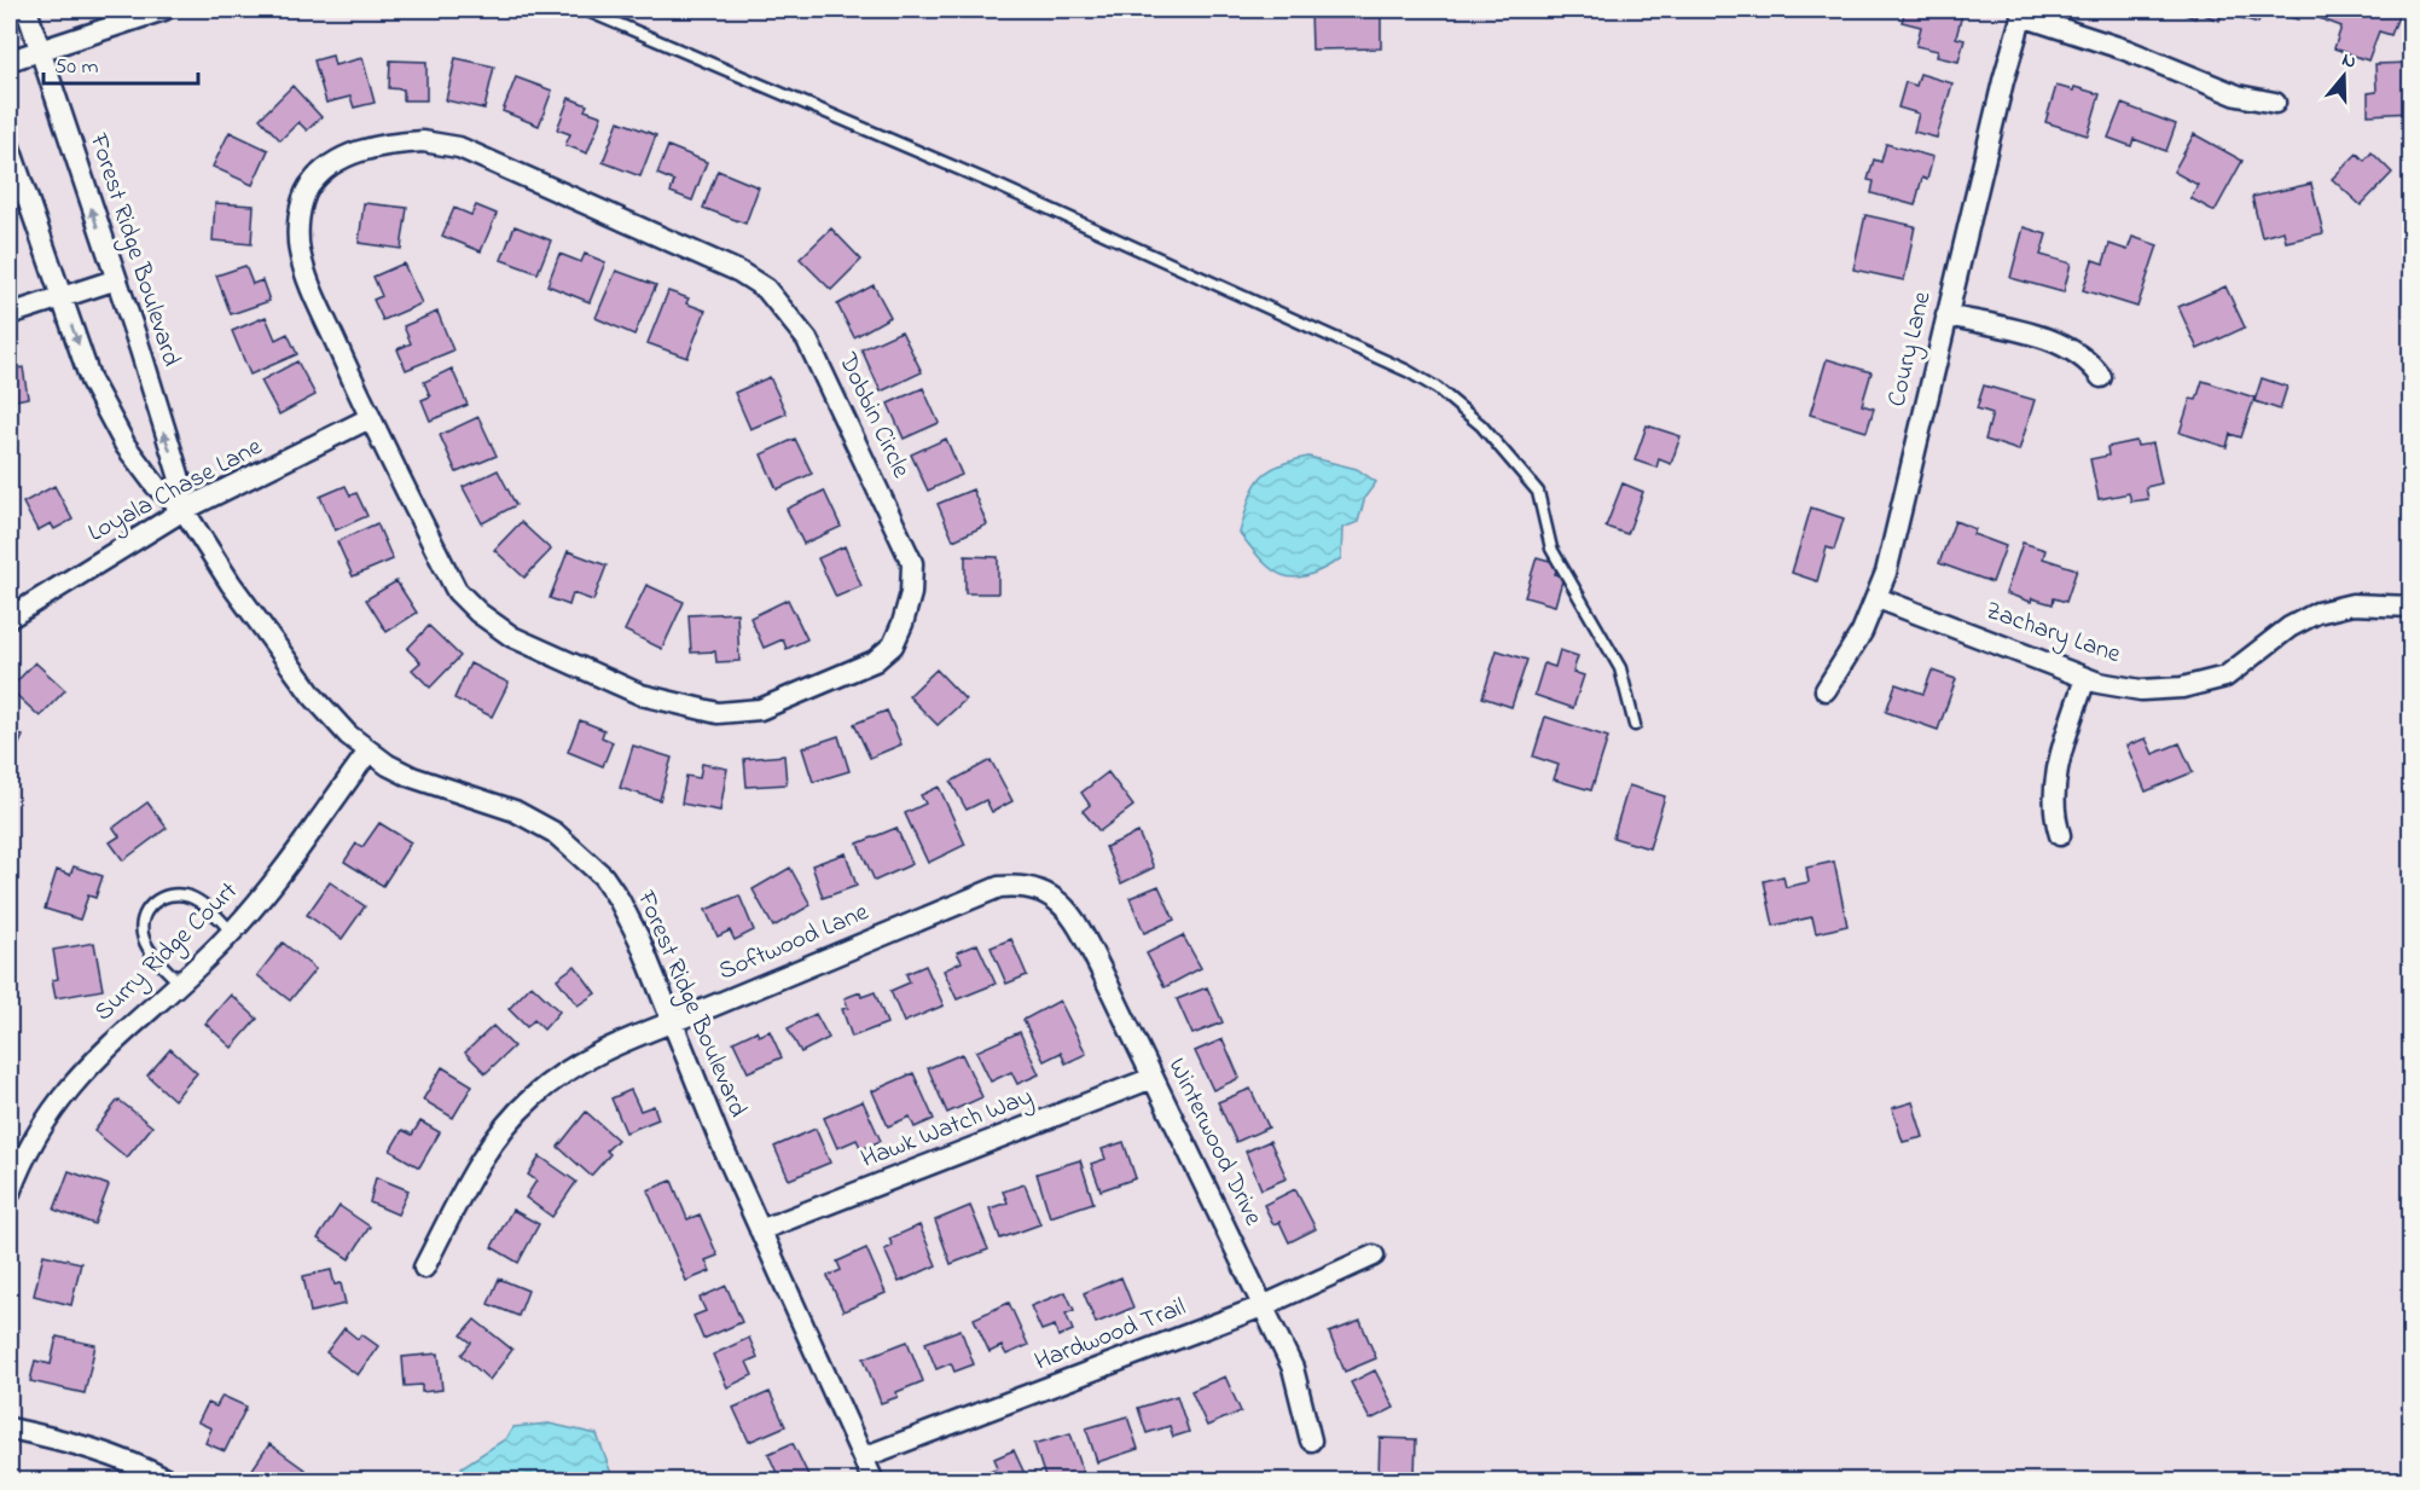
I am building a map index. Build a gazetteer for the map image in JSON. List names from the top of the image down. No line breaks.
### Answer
{"streets":{"street":["Forest Ridge Boulevard","Coury Lane","Dobbin Circle","Loyala Chase Lane","Zachary Lane","Softwood Lane","Surry Ridge Court","Hawk Watch Way","Winterwood Drive","Hardwood Trail"]},"crossings":[["Forest Ridge Boulevard","Loyala Chase Lane"],["Forest Ridge Boulevard","Softwood Lane"],["Forest Ridge Boulevard","Surry Ridge Court"],["Forest Ridge Boulevard","Hawk Watch Way"],["Forest Ridge Boulevard","Hardwood Trail"],["Coury Lane","Zachary Lane"],["Dobbin Circle","Loyala Chase Lane"],["Softwood Lane","Winterwood Drive"],["Hawk Watch Way","Winterwood Drive"],["Winterwood Drive","Hardwood Trail"]],"scale_bar":"50 m","north":"top"}
